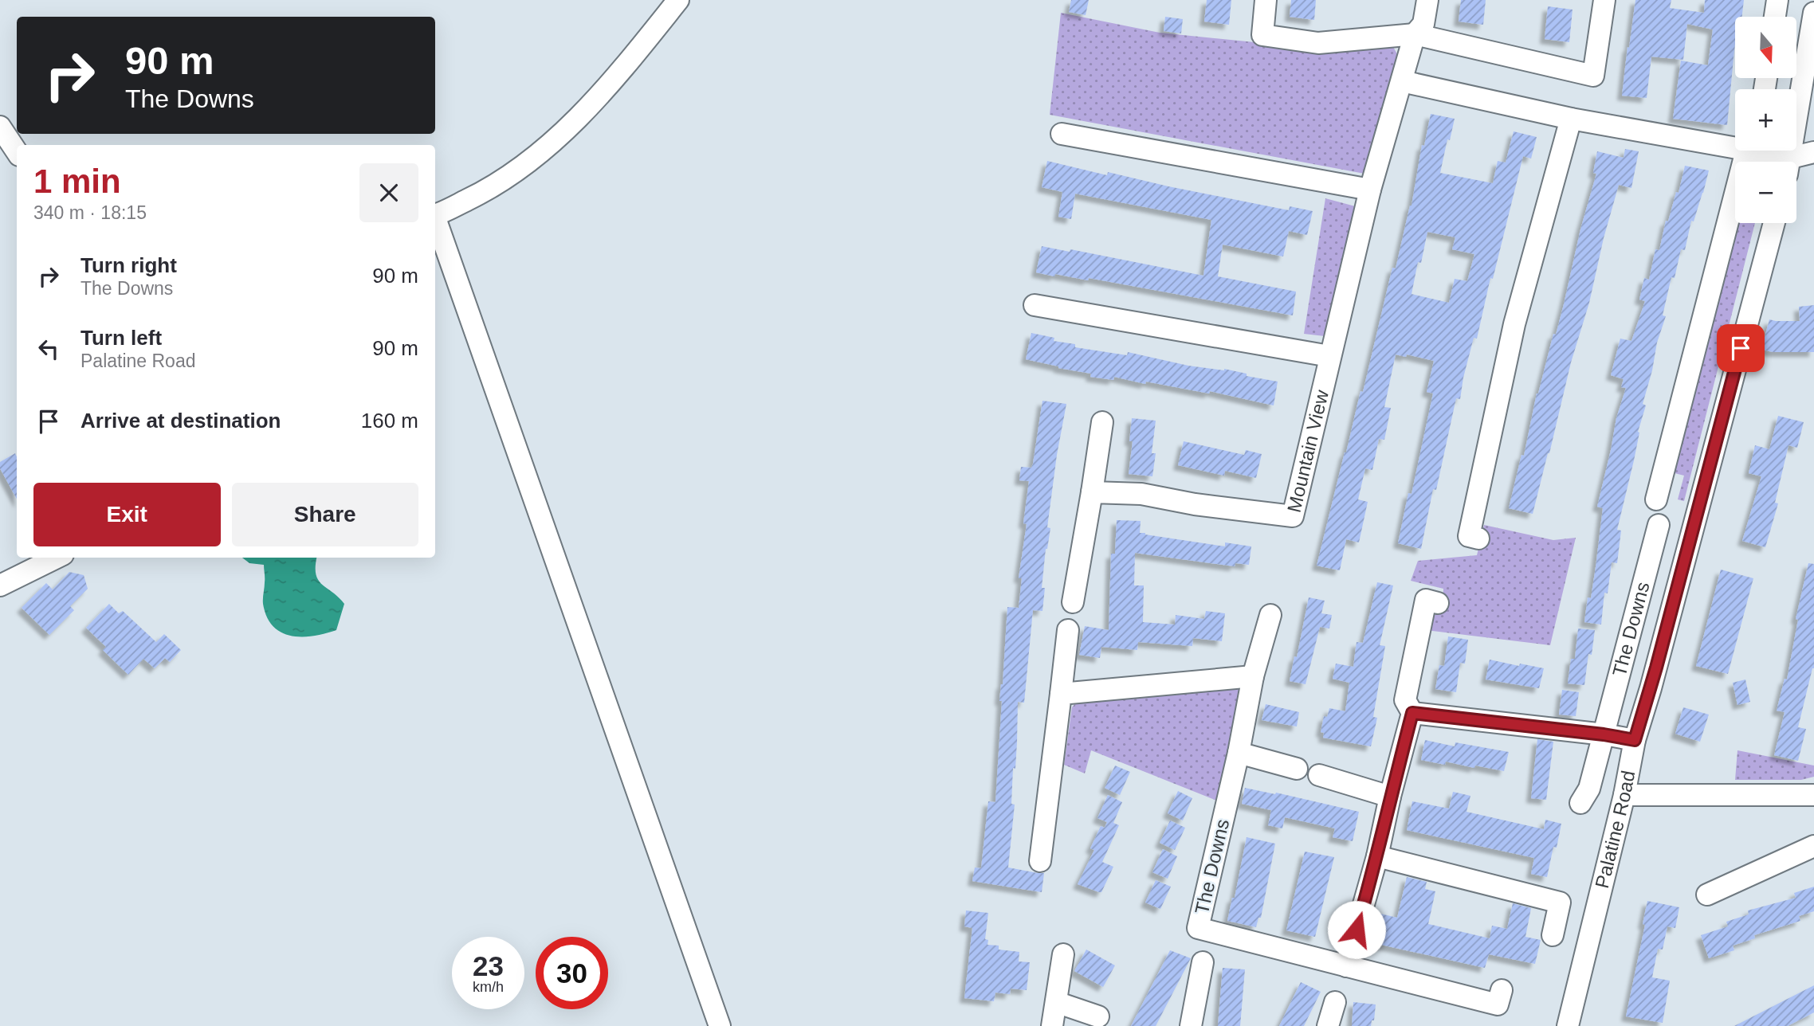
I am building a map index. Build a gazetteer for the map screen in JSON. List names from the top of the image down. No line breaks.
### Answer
{"streets":{"street":["Mountain View","The Downs","Palatine Road"]},"north":"bottom","page":{"map_buttons":["+","−"],"turn":["90 m","The Downs"],"heading":["1 min","340 m · 18:15"],"list":[{"name":"Turn right","note":"The Downs","value":"90 m"},{"name":"Turn left","note":"Palatine Road","value":"90 m"},{"name":"Arrive at destination","value":"160 m"}],"buttons":["Exit","Share"],"speed":"23 km/h","limit":"30"}}
